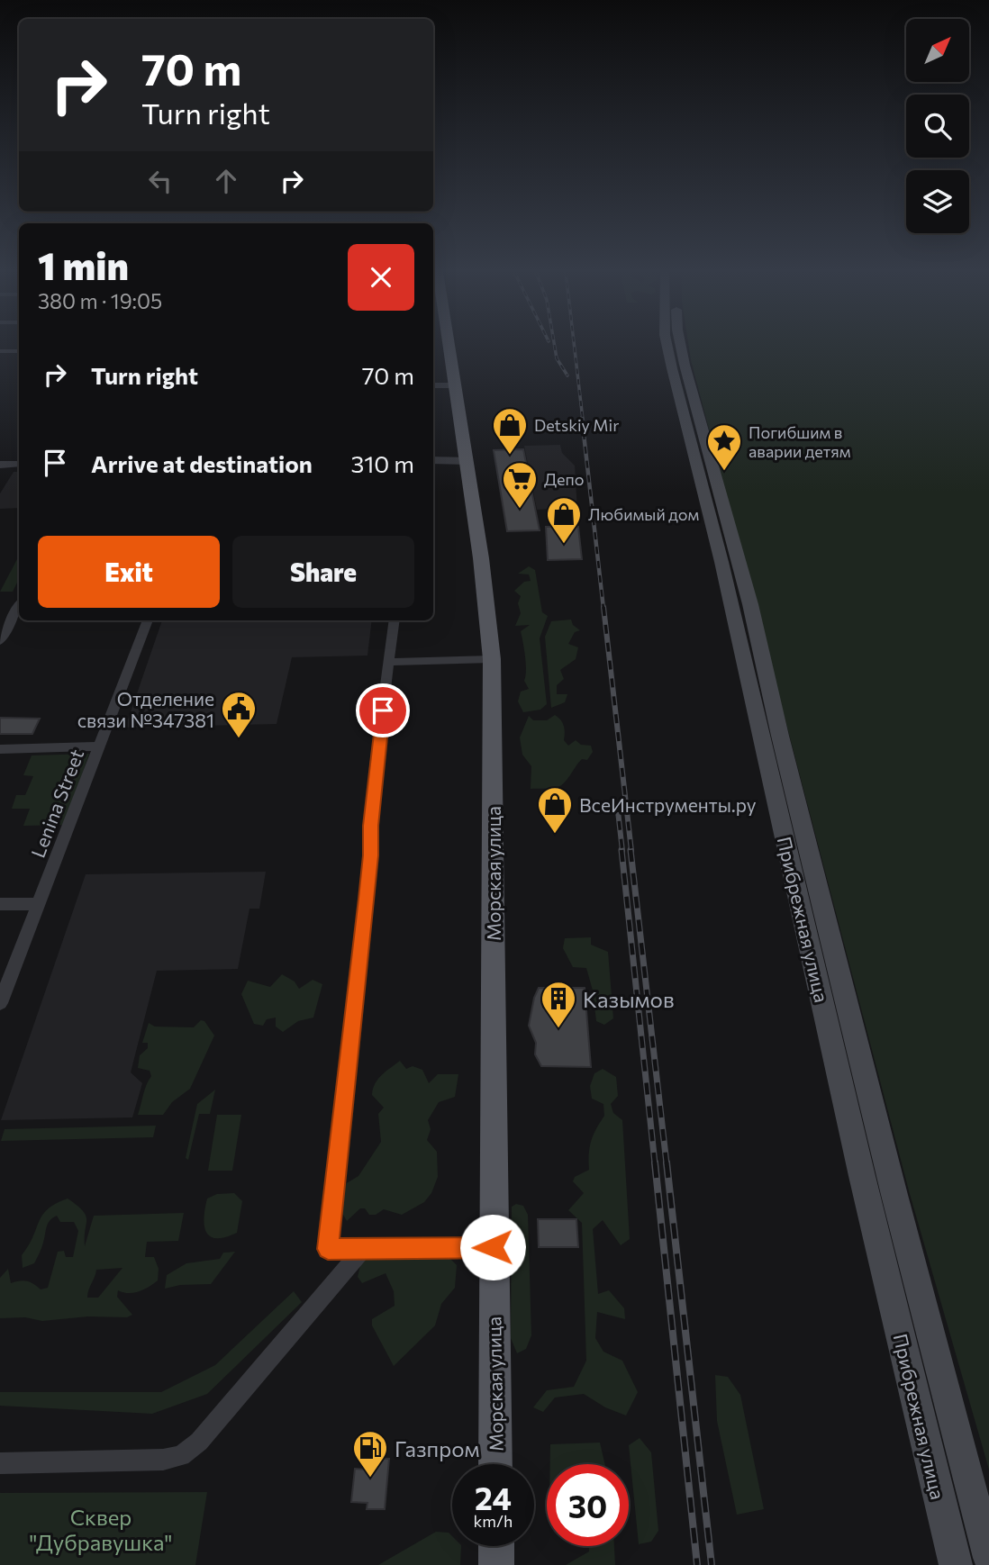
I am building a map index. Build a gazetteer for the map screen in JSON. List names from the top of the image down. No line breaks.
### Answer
{"streets":{"main road":["Морская улица","Прибрежная улица"],"street":["Lenina Street"]},"parks":["Сквер \"Дубравушка\""],"places":{"shop":["Detskiy Mir","Любимый дом","ВсеИнструменты.ру"],"place":["Погибшим в аварии детям"],"supermarket":["Депо"],"public building":["Отделение связи №347381"],"building":["Казымов"],"fuel station":["Газпром"]},"north":"top right","page":{"turn":["70 m","Turn right"],"heading":["1 min","380 m · 19:05"],"list":[{"name":"Turn right","value":"70 m"},{"name":"Arrive at destination","value":"310 m"}],"buttons":["Exit","Share"],"speed":"24 km/h","limit":"30"}}
